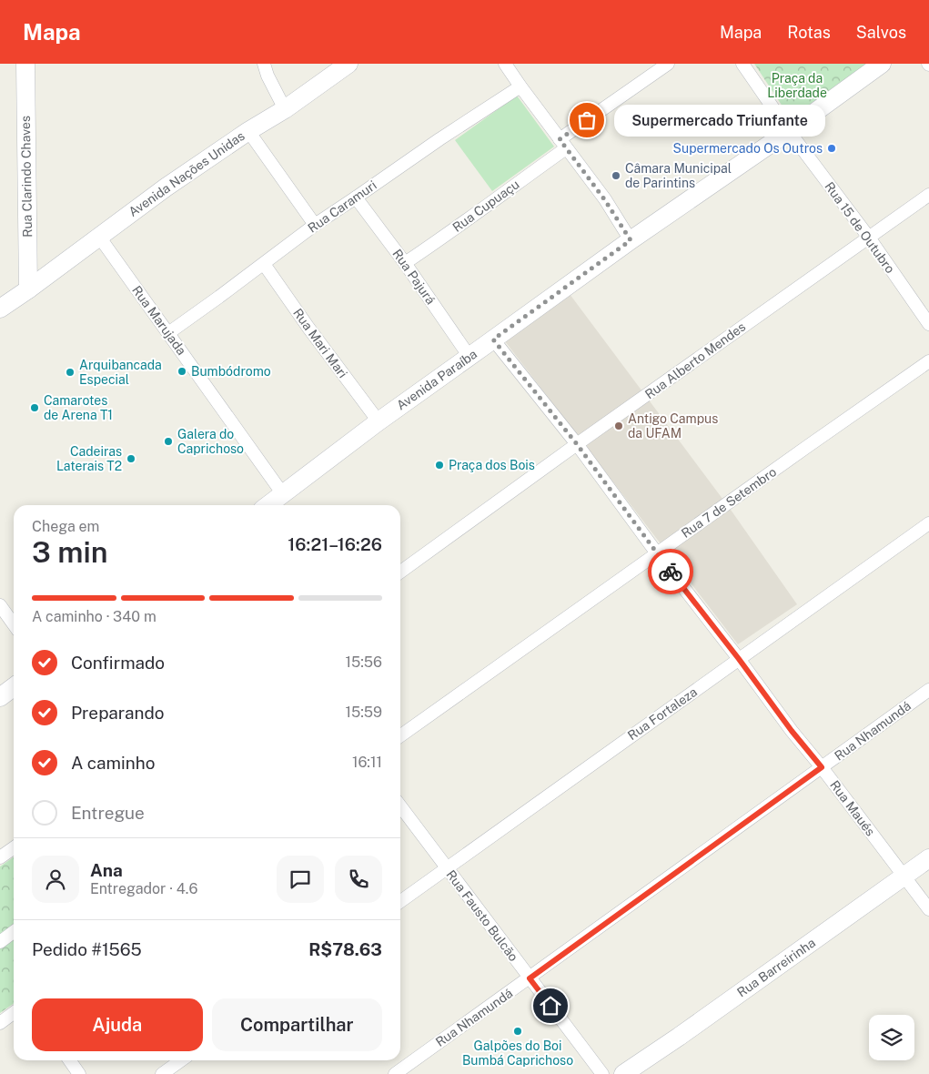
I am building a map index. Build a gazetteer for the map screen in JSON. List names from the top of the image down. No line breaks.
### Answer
{"streets":{"street":["Avenida Nações Unidas","Rua Clarindo Chaves","Rua Cupuaçu","Rua Caramuri","Rua 15 de Outubro","Rua Pajurá","Rua Marujada","Rua Mari Mari","Rua Alberto Mendes","Avenida Paraíba","Rua 7 de Setembro","Rua Fortaleza","Rua Nhamundá","Rua Maués","Rua Fausto Bulcão","Rua Barreirinha"]},"crossings":[["Avenida Nações Unidas","Rua Clarindo Chaves"],["Avenida Nações Unidas","Rua Marujada"],["Rua Cupuaçu","Rua Pajurá"],["Rua Caramuri","Rua Pajurá"],["Rua Caramuri","Rua Marujada"],["Rua Caramuri","Rua Mari Mari"],["Rua 15 de Outubro","Rua Alberto Mendes"],["Rua 15 de Outubro","Avenida Paraíba"],["Rua Pajurá","Avenida Paraíba"],["Rua Marujada","Avenida Paraíba"],["Rua Mari Mari","Avenida Paraíba"],["Rua Alberto Mendes","Rua Maués"],["Avenida Paraíba","Rua Maués"],["Rua 7 de Setembro","Rua Maués"],["Rua Fortaleza","Rua Maués"],["Rua Fortaleza","Rua Fausto Bulcão"],["Rua Nhamundá","Rua Maués"],["Rua Nhamundá","Rua Fausto Bulcão"],["Rua Maués","Rua Barreirinha"]],"parks":["Praça da Liberdade"],"places":["Supermercado Triunfante","Supermercado Os Outros","Câmara Municipal de Parintins","Bumbódromo","Arquibancada Especial","Camarotes de Arena T1","Antigo Campus da UFAM","Galera do Caprichoso","Cadeiras Laterais T2","Praça dos Bois","Galpões do Boi Bumbá Caprichoso"],"page":{"header":"Mapa","nav":["Mapa","Rotas","Salvos"],"bubble":"Supermercado Triunfante","heading":["3 min","Chega em","16:21–16:26"],"panel":["Ana","Entregador · 4.6","Pedido #1565","R$78.63"],"bar":"A caminho · 340 m","list":[["Confirmado","15:56"],["Preparando","15:59"],["A caminho","16:11"],"Entregue"],"buttons":["Ajuda","Compartilhar"]}}
